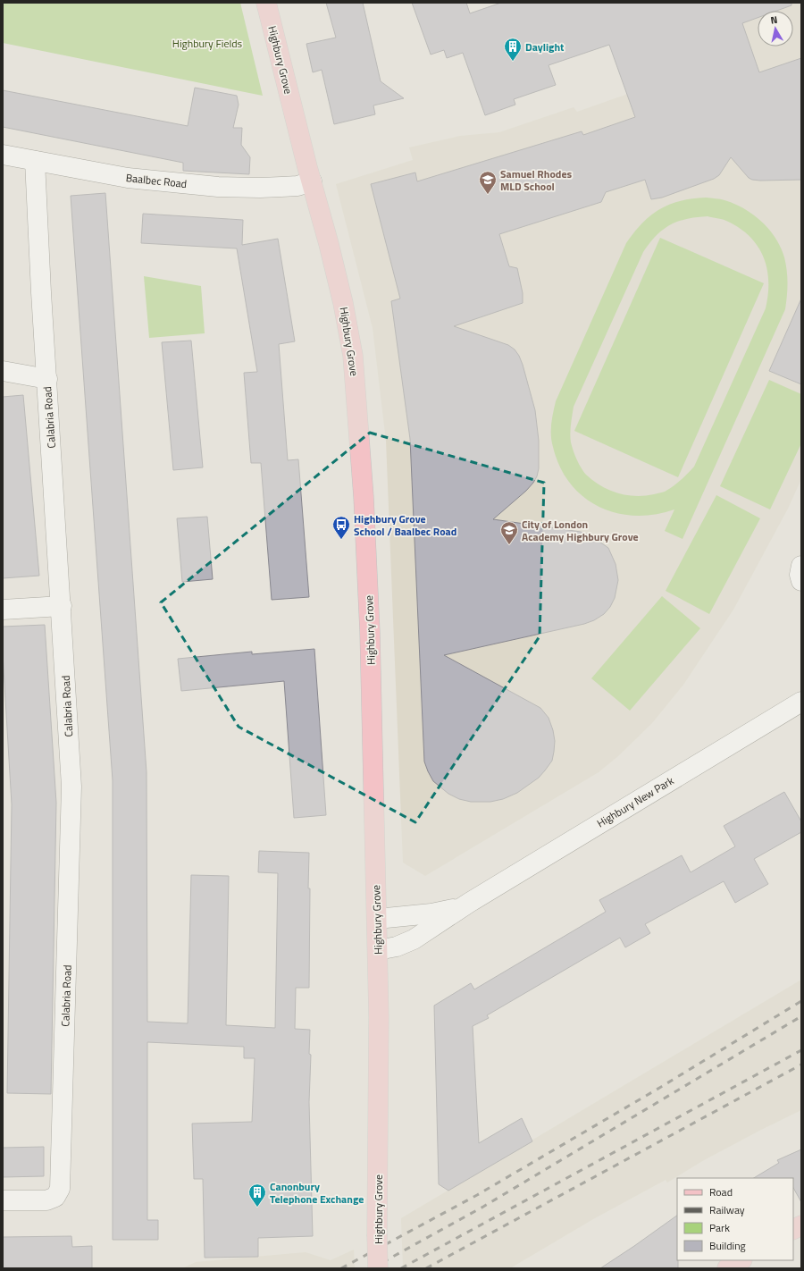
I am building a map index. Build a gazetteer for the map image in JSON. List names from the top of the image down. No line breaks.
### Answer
{"streets":{"main road":["Highbury Grove"],"street":["Baalbec Road","Calabria Road","Highbury New Park"]},"crossings":[["Highbury Grove","Baalbec Road"],["Highbury Grove","Highbury New Park"],["Baalbec Road","Calabria Road"]],"parks":["Highbury Fields"],"places":{"building":["Daylight","Canonbury Telephone Exchange"],"school or university":["Samuel Rhodes MLD School","City of London Academy Highbury Grove"],"bus stop":["Highbury Grove School / Baalbec Road"]},"legend":["Road","Railway","Park","Building"],"north":"top"}
